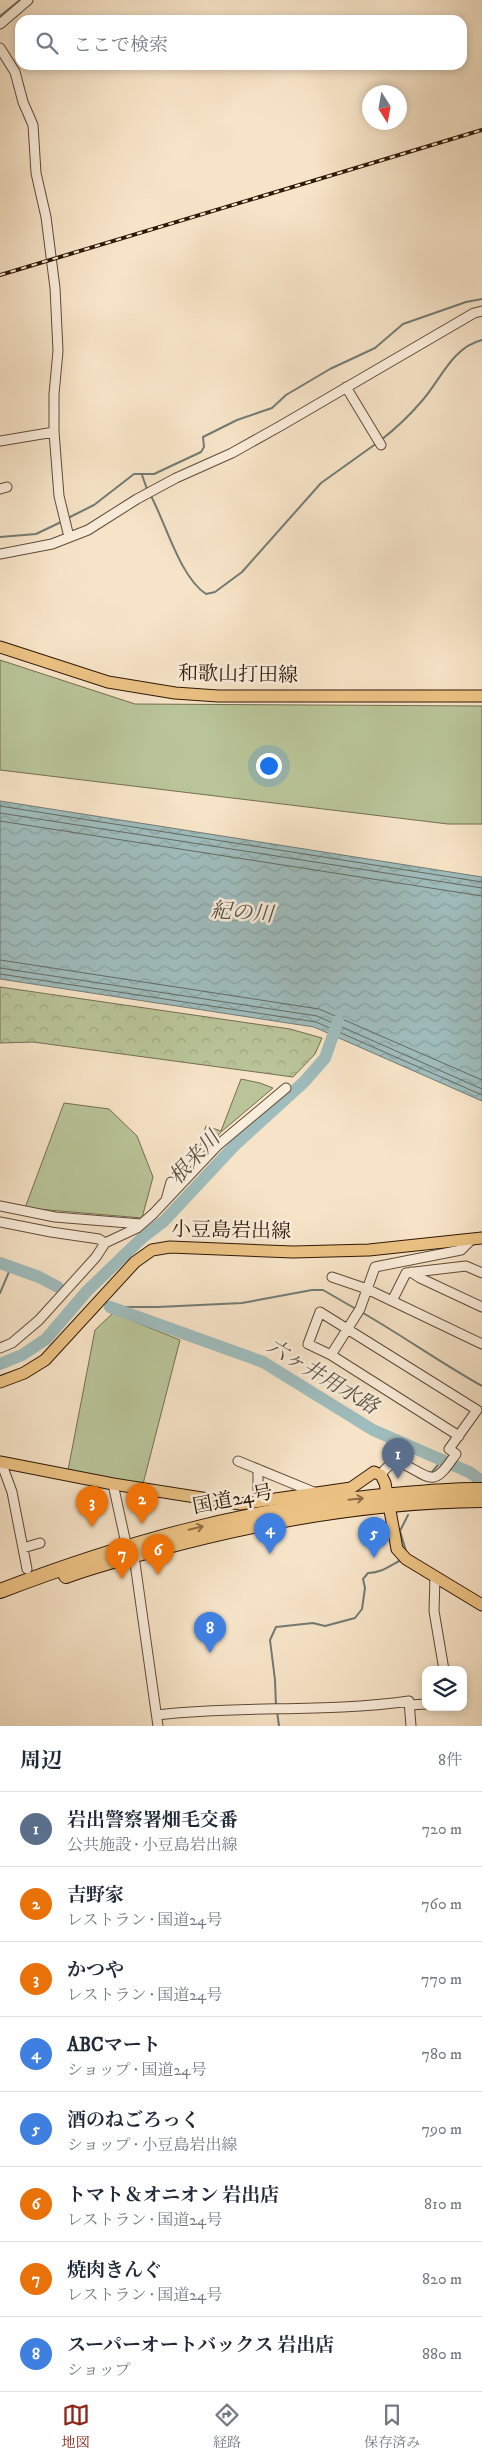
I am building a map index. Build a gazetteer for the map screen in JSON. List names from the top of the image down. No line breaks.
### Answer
{"streets":{"highway":["国道24号"],"main road":["和歌山打田線","小豆島岩出線"]},"water":["紀の川","根来川","六ヶ井用水路"],"north":"bottom","page":{"search":"ここで検索","pins":["1","2","3","4","5","6","7","8"],"heading":["周辺","8件"],"list":[{"mark":"1","name":"岩出警察署畑毛交番","note":"公共施設 · 小豆島岩出線","value":"720 m"},{"mark":"2","name":"吉野家","note":"レストラン · 国道24号","value":"760 m"},{"mark":"3","name":"かつや","note":"レストラン · 国道24号","value":"770 m"},{"mark":"4","name":"ABCマート","note":"ショップ · 国道24号","value":"780 m"},{"mark":"5","name":"酒のねごろっく","note":"ショップ · 小豆島岩出線","value":"790 m"},{"mark":"6","name":"トマト＆オニオン 岩出店","note":"レストラン · 国道24号","value":"810 m"},{"mark":"7","name":"焼肉きんぐ","note":"レストラン · 国道24号","value":"820 m"},{"mark":"8","name":"スーパーオートバックス 岩出店","note":"ショップ","value":"880 m"}],"nav":["地図","経路","保存済み"]}}
